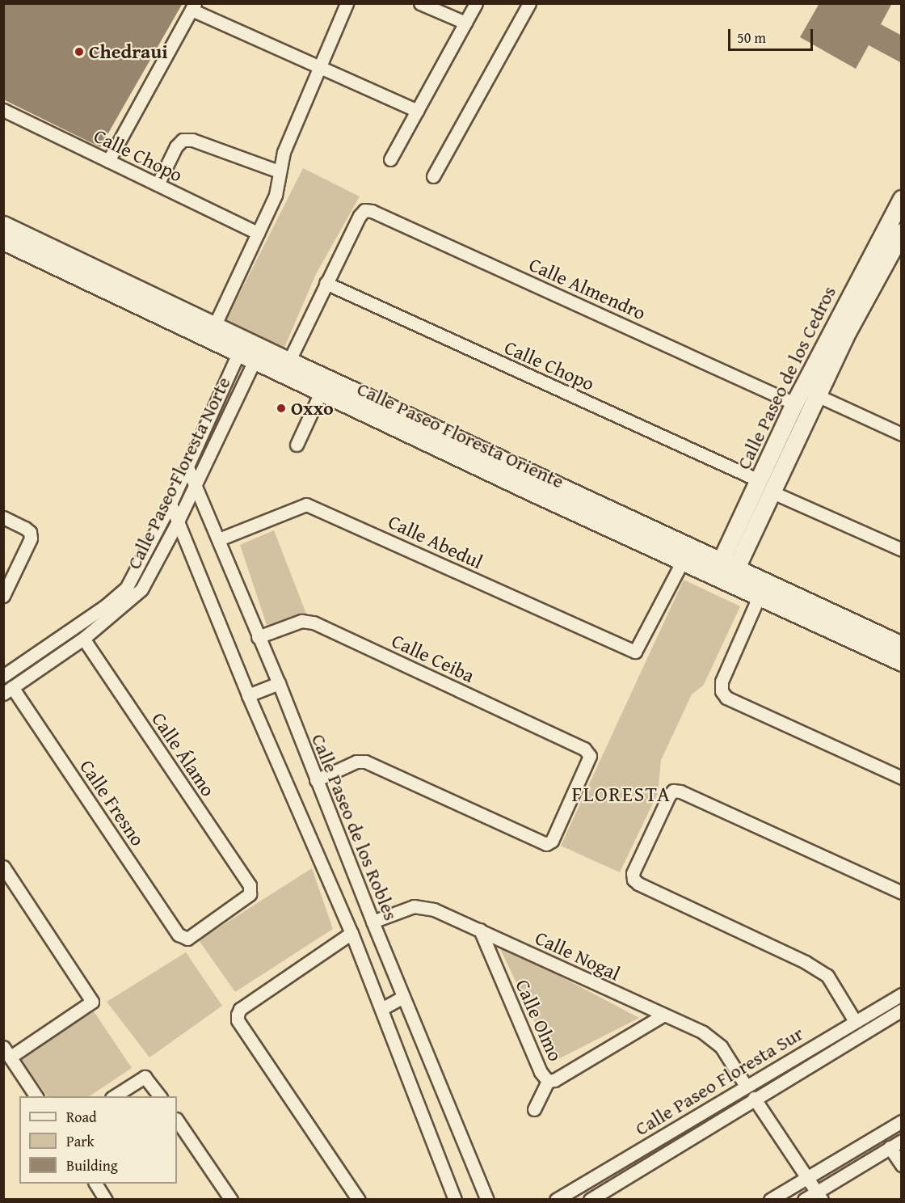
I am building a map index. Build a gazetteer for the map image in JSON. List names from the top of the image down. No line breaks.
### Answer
{"streets":{"main road":["Calle Paseo de los Cedros","Calle Paseo Floresta Oriente"],"street":["Calle Chopo","Calle Almendro","Calle Paseo Floresta Norte","Calle Abedul","Calle Ceiba","Calle Álamo","Calle Fresno","Calle Paseo de los Robles","Calle Nogal","Calle Olmo","Calle Paseo Floresta Sur"]},"crossings":[["Calle Chopo","Calle Almendro"],["Calle Chopo","Calle Paseo de los Cedros"],["Calle Almendro","Calle Paseo de los Cedros"],["Calle Paseo de los Cedros","Calle Paseo Floresta Oriente"],["Calle Paseo Floresta Oriente","Calle Paseo Floresta Norte"],["Calle Paseo Floresta Oriente","Calle Abedul"],["Calle Paseo Floresta Norte","Calle Álamo"],["Calle Paseo Floresta Norte","Calle Fresno"],["Calle Paseo Floresta Norte","Calle Paseo de los Robles"],["Calle Abedul","Calle Paseo de los Robles"],["Calle Ceiba","Calle Paseo de los Robles"],["Calle Álamo","Calle Fresno"],["Calle Paseo de los Robles","Calle Nogal"],["Calle Nogal","Calle Olmo"],["Calle Nogal","Calle Paseo Floresta Sur"]],"districts":["FLORESTA"],"places":["Chedraui","Oxxo"],"legend":["Road","Park","Building"],"scale_bar":"50 m"}
